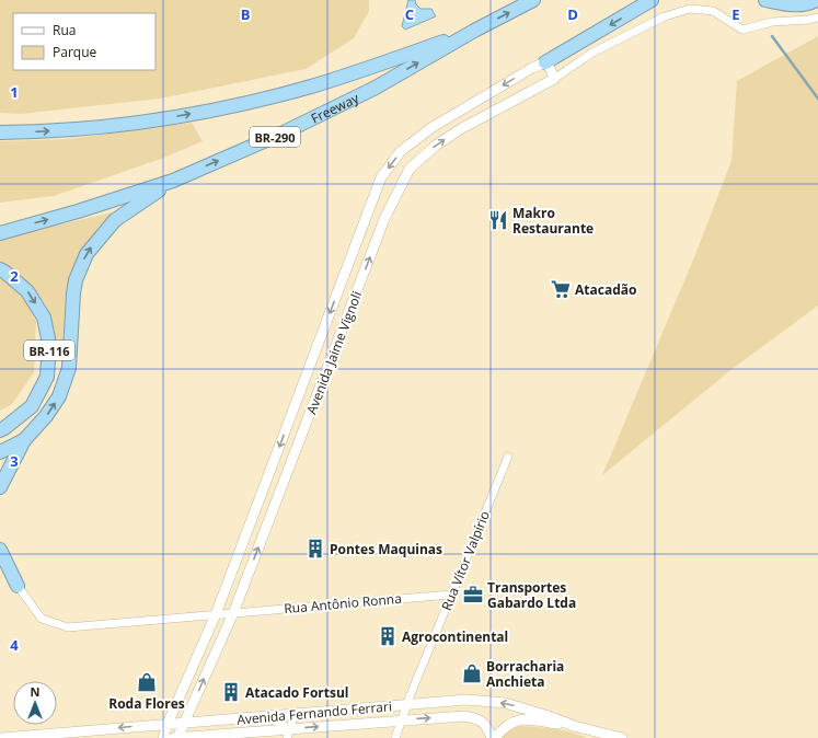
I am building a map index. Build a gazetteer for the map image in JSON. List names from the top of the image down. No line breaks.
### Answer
{"streets":{"highway":["Freeway","BR-290","BR-116"],"street":["Avenida Jaime Vignoli","Rua Vítor Valpírio","Rua Antônio Ronna","Avenida Fernando Ferrari"]},"crossings":[["Avenida Jaime Vignoli","Rua Antônio Ronna"],["Avenida Jaime Vignoli","Avenida Fernando Ferrari"],["Rua Vítor Valpírio","Rua Antônio Ronna"],["Rua Vítor Valpírio","Avenida Fernando Ferrari"]],"places":{"restaurant":["Makro Restaurante"],"supermarket":["Atacadão"],"building":["Pontes Maquinas","Agrocontinental","Atacado Fortsul"],"office":["Transportes Gabardo Ltda"],"shop":["Borracharia Anchieta","Roda Flores"]},"legend":["Rua","Parque"],"north":"top","grid":{"columns":["B","C","D","E"],"rows":["1","2","3","4"]}}
